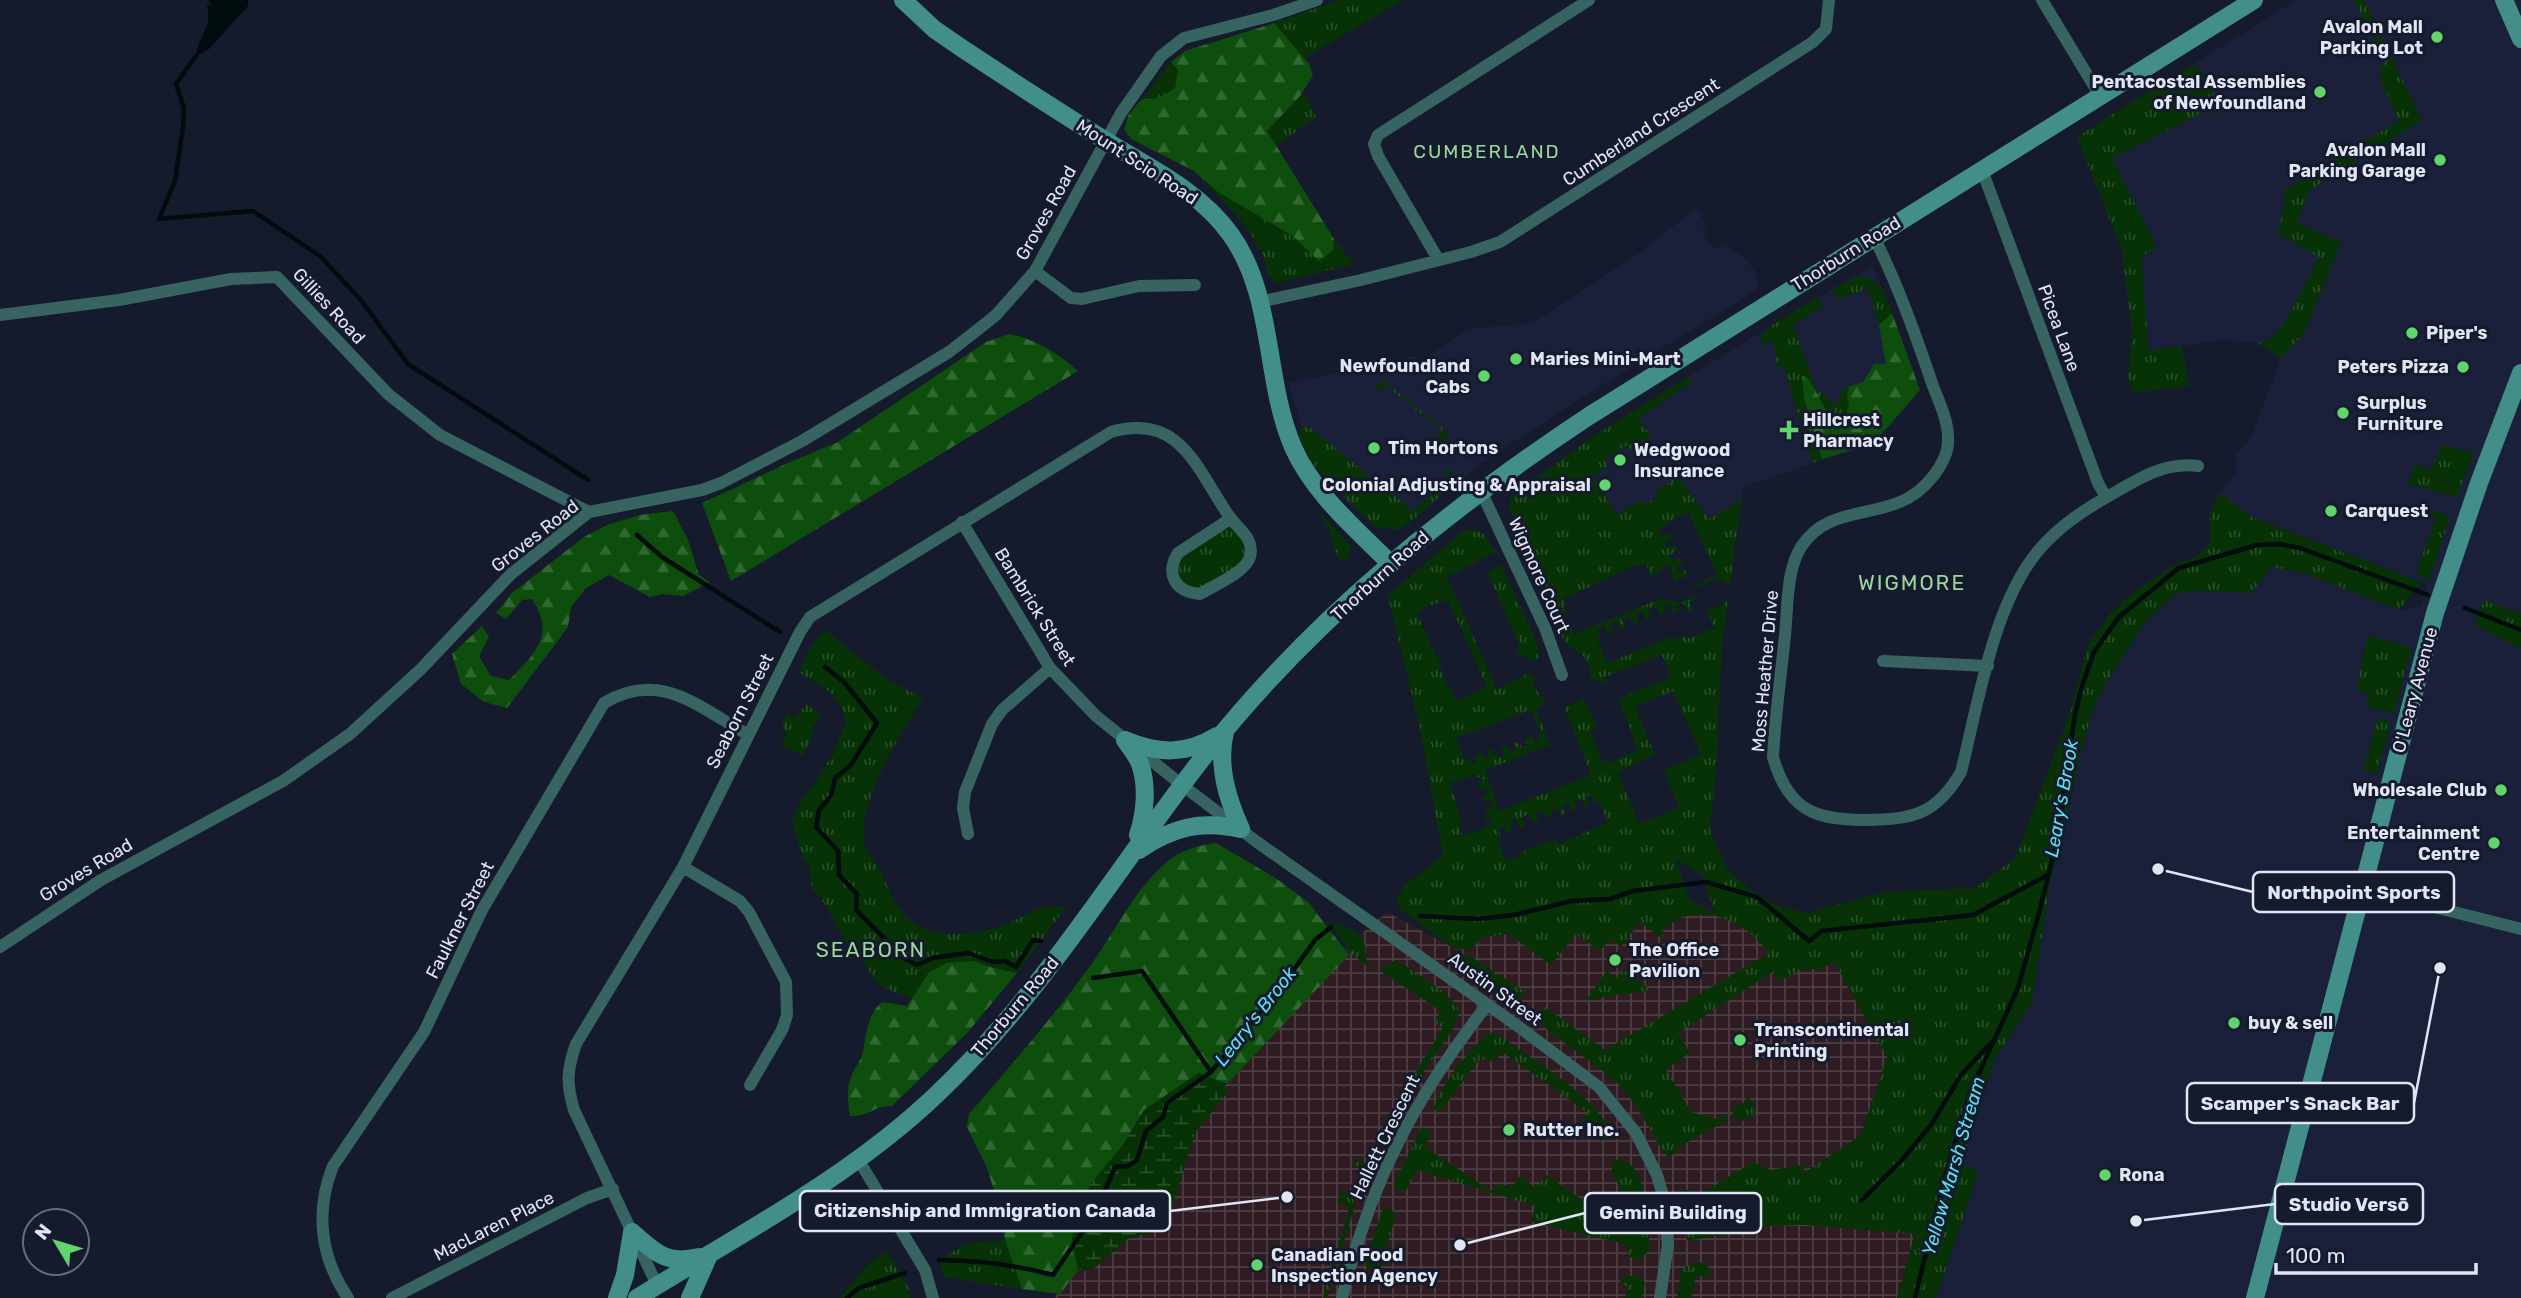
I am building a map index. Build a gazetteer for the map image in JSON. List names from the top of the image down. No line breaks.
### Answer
{"streets":{"main road":["Mount Scio Road","Thorburn Road","O'Leary Avenue"],"street":["Cumberland Crescent","Groves Road","Gillies Road","Picea Lane","Wigmore Court","Bambrick Street","Moss Heather Drive","Seaborn Street","Faulkner Street","Austin Street","Hallett Crescent","MacLaren Place"]},"crossings":[["Cumberland Crescent","Mount Scio Road"],["Mount Scio Road","Groves Road"],["Mount Scio Road","Thorburn Road"],["Groves Road","Gillies Road"],["Thorburn Road","Picea Lane"],["Thorburn Road","Wigmore Court"],["Thorburn Road","Bambrick Street"],["Thorburn Road","Moss Heather Drive"],["Thorburn Road","Seaborn Street"],["Thorburn Road","Austin Street"],["Picea Lane","Moss Heather Drive"],["Bambrick Street","Seaborn Street"],["Bambrick Street","Austin Street"],["Seaborn Street","Faulkner Street"],["Seaborn Street","MacLaren Place"],["Austin Street","Hallett Crescent"]],"districts":["CUMBERLAND","WIGMORE","SEABORN"],"water":["Leary's Brook","Yellow Marsh Stream"],"places":{"other":["Avalon Mall Parking Lot","Pentacostal Assemblies of Newfoundland","Avalon Mall Parking Garage","Piper's","Maries Mini-Mart","Peters Pizza","Newfoundland Cabs","Surplus Furniture","Tim Hortons","Wedgwood Insurance","Colonial Adjusting & Appraisal","Carquest","Wholesale Club","Entertainment Centre","Northpoint Sports","The Office Pavilion","Scamper's Snack Bar","buy & sell","Transcontinental Printing","Rutter Inc.","Rona","Citizenship and Immigration Canada","Studio Versō","Gemini Building","Canadian Food Inspection Agency"],"health":["Hillcrest Pharmacy"]},"scale_bar":"100 m","north":"top left"}
